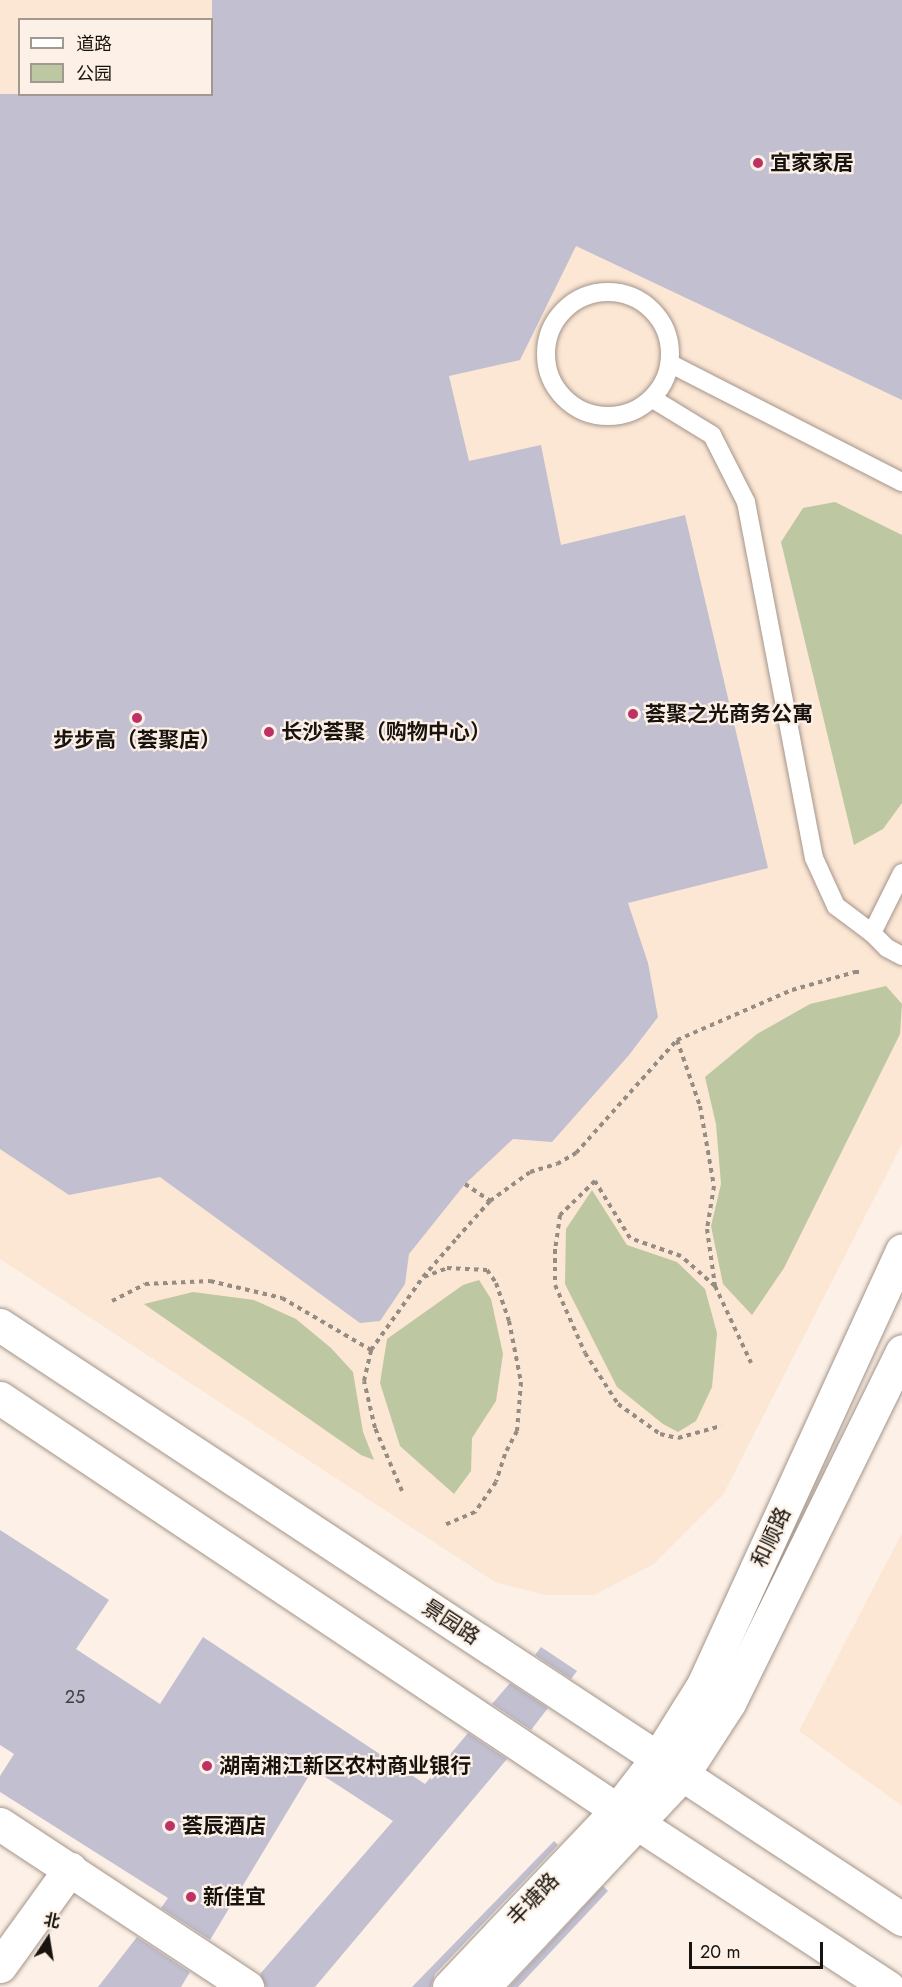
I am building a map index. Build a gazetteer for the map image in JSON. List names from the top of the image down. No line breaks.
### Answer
{"streets":{"main road":["和顺路","景园路","丰塘路"]},"crossings":[["和顺路","景园路"],["和顺路","丰塘路"]],"places":["宜家家居","荟聚之光商务公寓","步步高（荟聚店）","长沙荟聚（购物中心）","湖南湘江新区农村商业银行","荟辰酒店","新佳宜"],"house_numbers":["25"],"legend":["道路","公园"],"scale_bar":"20 m","north":"top"}
